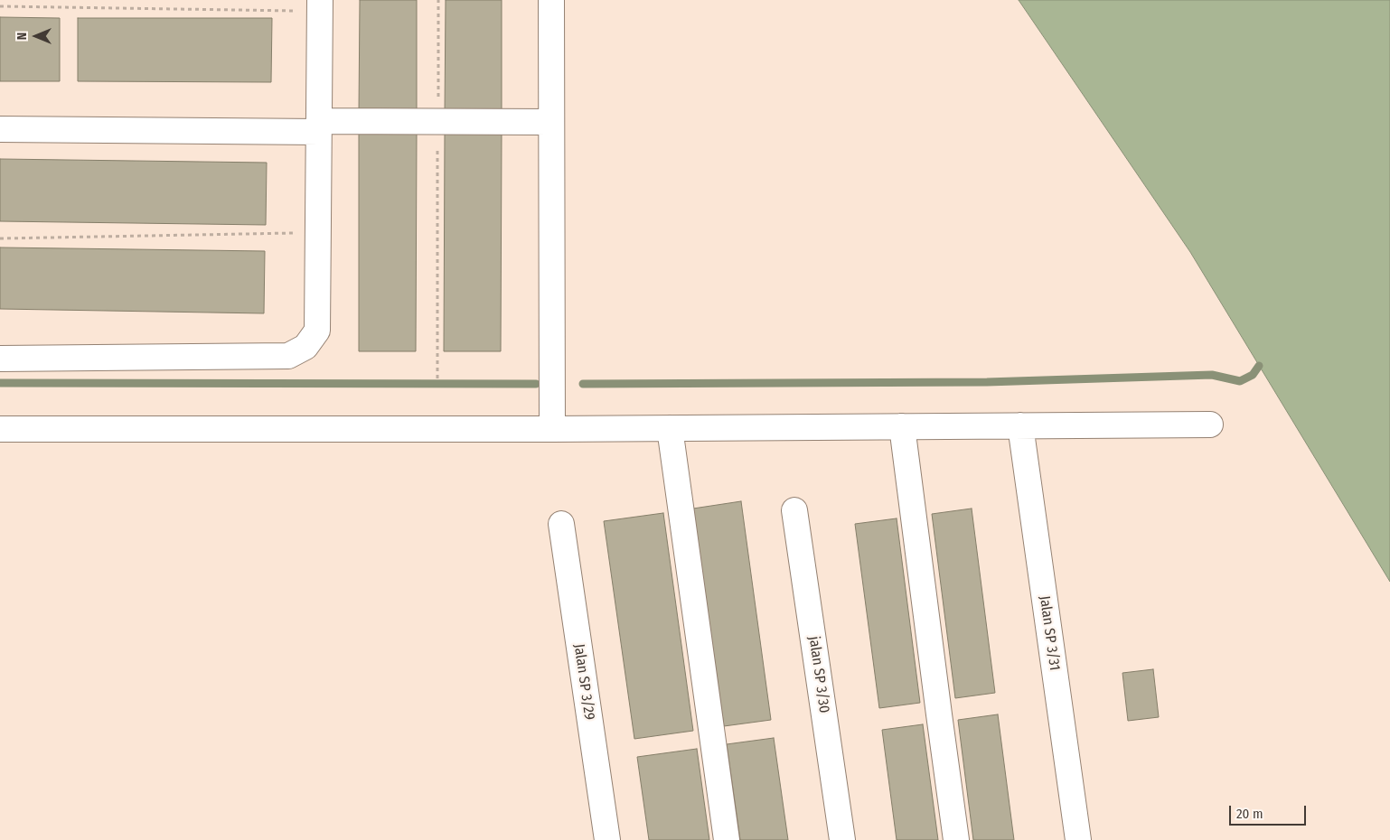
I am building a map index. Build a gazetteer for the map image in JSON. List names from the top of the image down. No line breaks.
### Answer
{"streets":{"street":["Jalan SP 3/31","jalan SP 3/30","Jalan SP 3/29"]},"scale_bar":"20 m","north":"left"}
